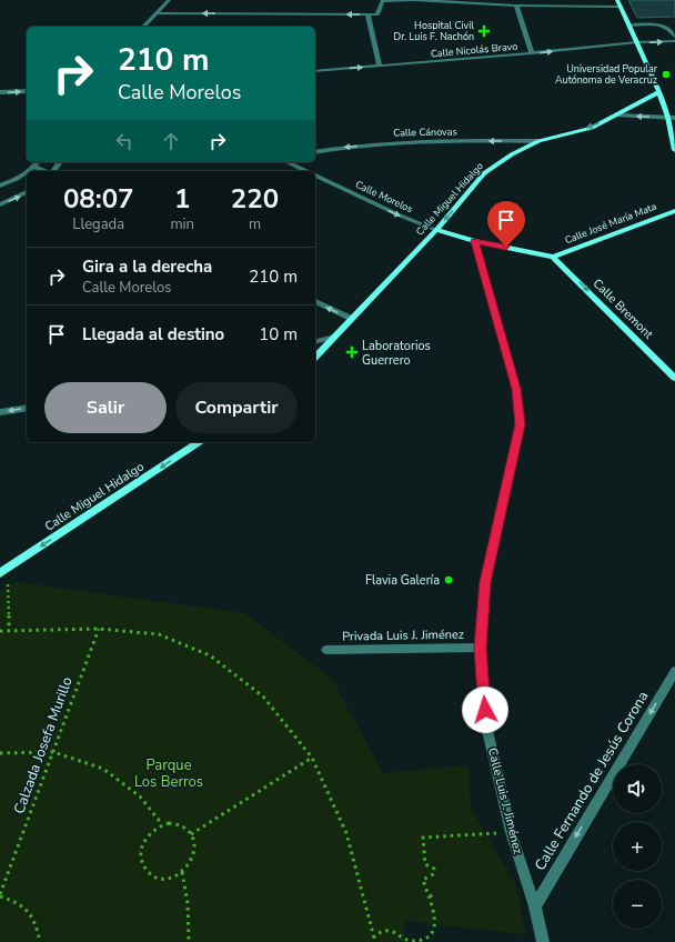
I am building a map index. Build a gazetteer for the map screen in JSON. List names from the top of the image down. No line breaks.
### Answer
{"streets":{"main road":["Calle Morelos","Calle Miguel Hidalgo","Calle José María Mata","Calle Bremont"],"street":["Calle Nicolás Bravo","Calle Cánovas","Privada Luis J. Jiménez","Calle Fernando de Jesús Corona","Calle Luis J. Jiménez"],"path":["Calzada Josefa Murillo"]},"crossings":[["Calle Cánovas","Calle Miguel Hidalgo"],["Calle Morelos","Calle Miguel Hidalgo"],["Calle Morelos","Calle José María Mata"],["Calle Morelos","Calle Bremont"],["Calle Morelos","Calle Luis J. Jiménez"],["Calle José María Mata","Calle Bremont"],["Privada Luis J. Jiménez","Calle Luis J. Jiménez"],["Calle Fernando de Jesús Corona","Calle Luis J. Jiménez"]],"one_way":["Calle Cánovas","Calle Morelos","Calle Miguel Hidalgo","Calle Bremont","Calle Fernando de Jesús Corona"],"parks":["Parque Los Berros"],"places":{"health":["Hospital Civil Dr. Luis F. Nachón","Laboratorios Guerrero"],"other":["Universidad Popular Autónoma de Veracruz","Flavia Galería"]},"page":{"turn":["210 m","Calle Morelos"],"eta":["08:07","Llegada","1","min","220","m"],"list":[{"name":"Gira a la derecha","note":"Calle Morelos","value":"210 m"},{"name":"Llegada al destino","value":"10 m"}],"buttons":["Salir","Compartir"],"map_buttons":["+","−"]}}
